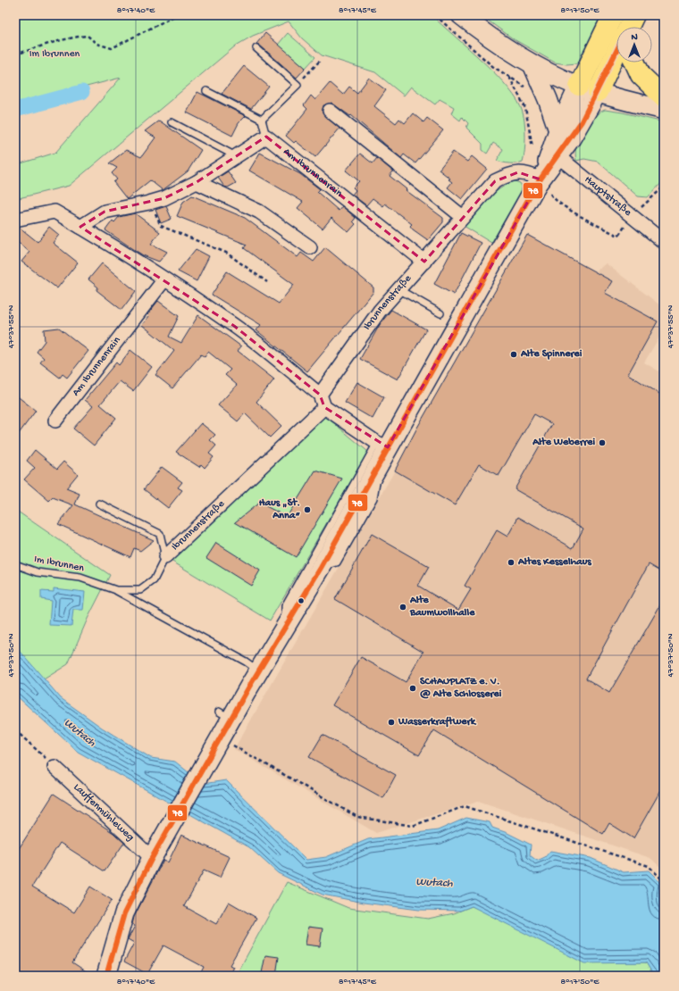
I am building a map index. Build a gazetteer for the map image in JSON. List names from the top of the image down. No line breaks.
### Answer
{"streets":{"street":["Am Ibrunnenrain","Hauptstraße","Ibrunnenstraße","Lauffenmühleweg"],"lane":["Im Ibrunnen"]},"crossings":[["Am Ibrunnenrain","Ibrunnenstraße"],["Ibrunnenstraße","Im Ibrunnen"]],"water":["Wutach"],"parks":["Im Ibrunnen"],"places":["Alte Spinnerei","Alte Weberrei","Haus „St. Anna“","Altes Kesselhaus","Alte Baumwollhalle","SCHAUPLATZ e. V. @ Alte Schlosserei","Wasserkraftwerk"],"lines":["transit line 78"],"north":"top","coordinates":["8°17'40\"E","8°17'45\"E","8°17'50\"E","47°37'55\"N","47°37'50\"N"]}
